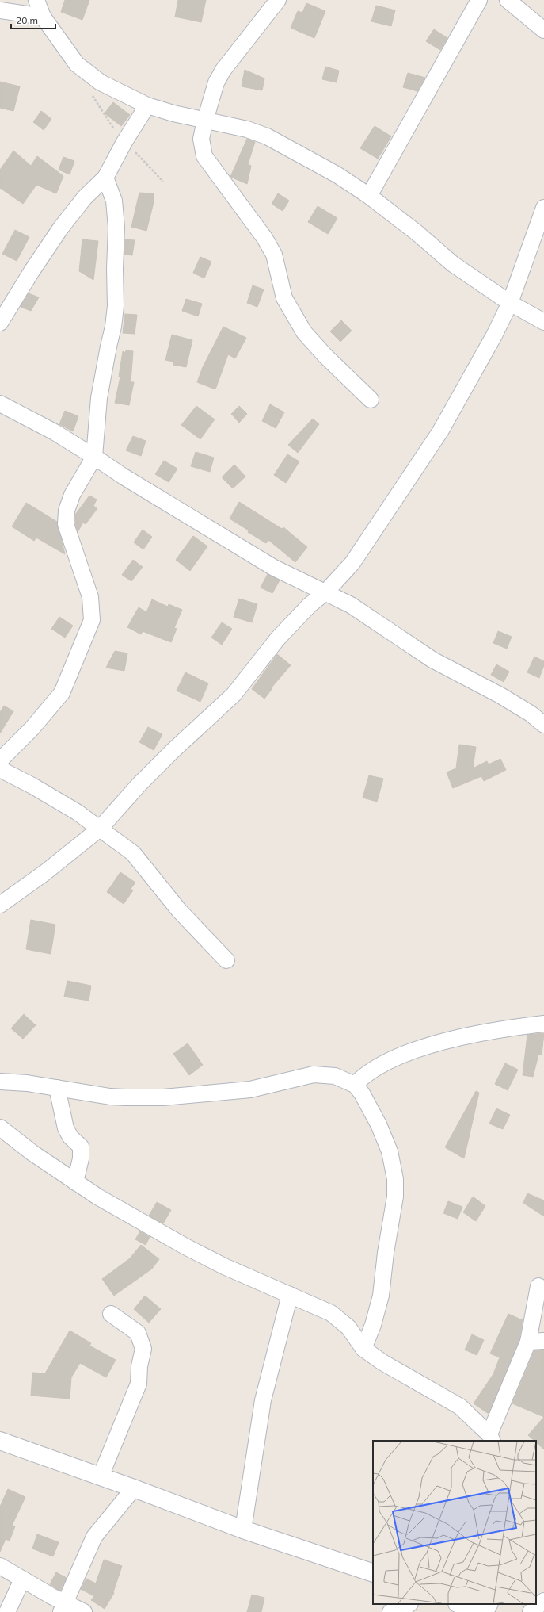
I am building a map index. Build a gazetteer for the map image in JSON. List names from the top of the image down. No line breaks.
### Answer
{"scale_bar":"20 m"}
